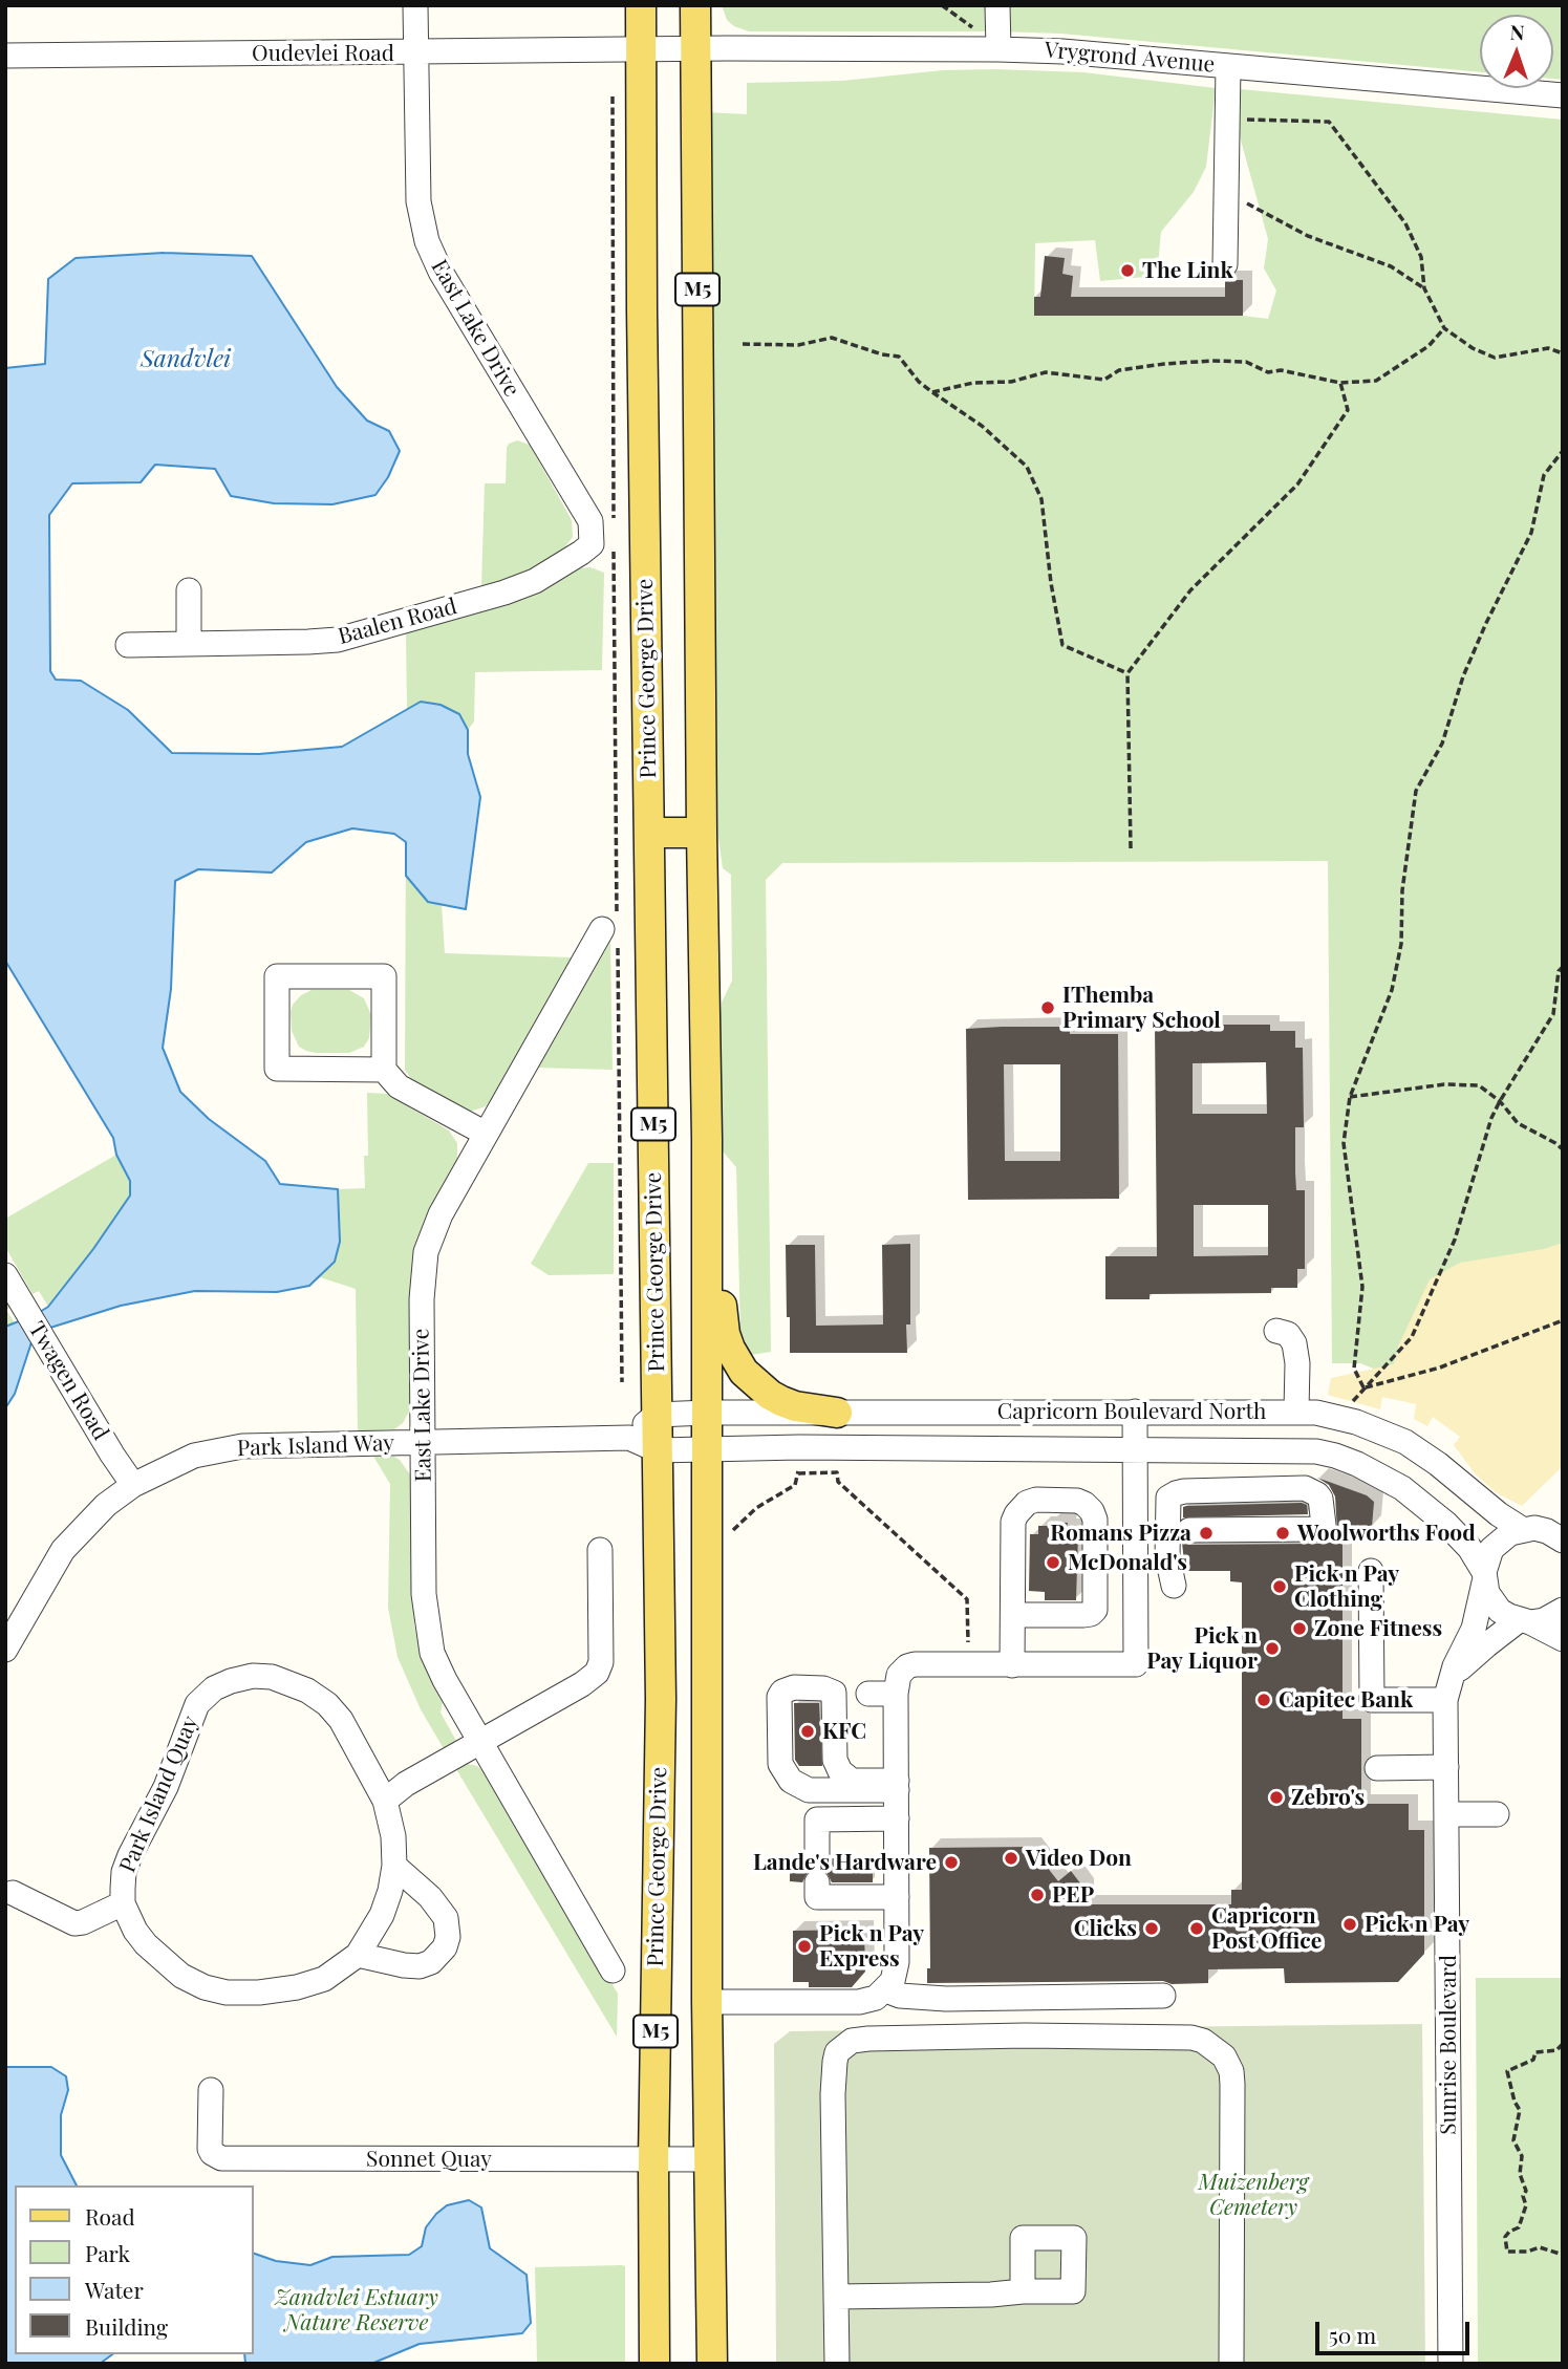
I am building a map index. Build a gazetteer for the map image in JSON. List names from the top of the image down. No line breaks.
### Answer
{"streets":{"main road":["M5","Prince George Drive"],"street":["Oudevlei Road","Vrygrond Avenue","East Lake Drive","Baalen Road","Twagen Road","Capricorn Boulevard North","Park Island Way","Park Island Quay","Sunrise Boulevard","Sonnet Quay"]},"crossings":[["Oudevlei Road","Vrygrond Avenue"],["Oudevlei Road","M5"],["Oudevlei Road","East Lake Drive"],["Oudevlei Road","Prince George Drive"],["Vrygrond Avenue","M5"],["M5","Capricorn Boulevard North"],["M5","Sonnet Quay"],["East Lake Drive","Baalen Road"],["East Lake Drive","Park Island Way"],["Prince George Drive","Capricorn Boulevard North"],["Prince George Drive","Park Island Way"],["Prince George Drive","Sonnet Quay"],["Twagen Road","Park Island Way"],["Capricorn Boulevard North","Park Island Way"],["Capricorn Boulevard North","Sunrise Boulevard"]],"water":["Sandvlei"],"parks":["Muizenberg Cemetery","Zandvlei Estuary Nature Reserve"],"places":["The Link","IThemba Primary School","Romans Pizza","Woolworths Food","McDonald's","Pick n Pay Clothing","Zone Fitness","Pick n Pay Liquor","Capitec Bank","KFC","Zebro's","Video Don","Lande's Hardware","PEP","Pick n Pay","Clicks","Capricorn Post Office","Pick n Pay Express"],"legend":["Road","Park","Water","Building"],"scale_bar":"50 m","north":"top"}
